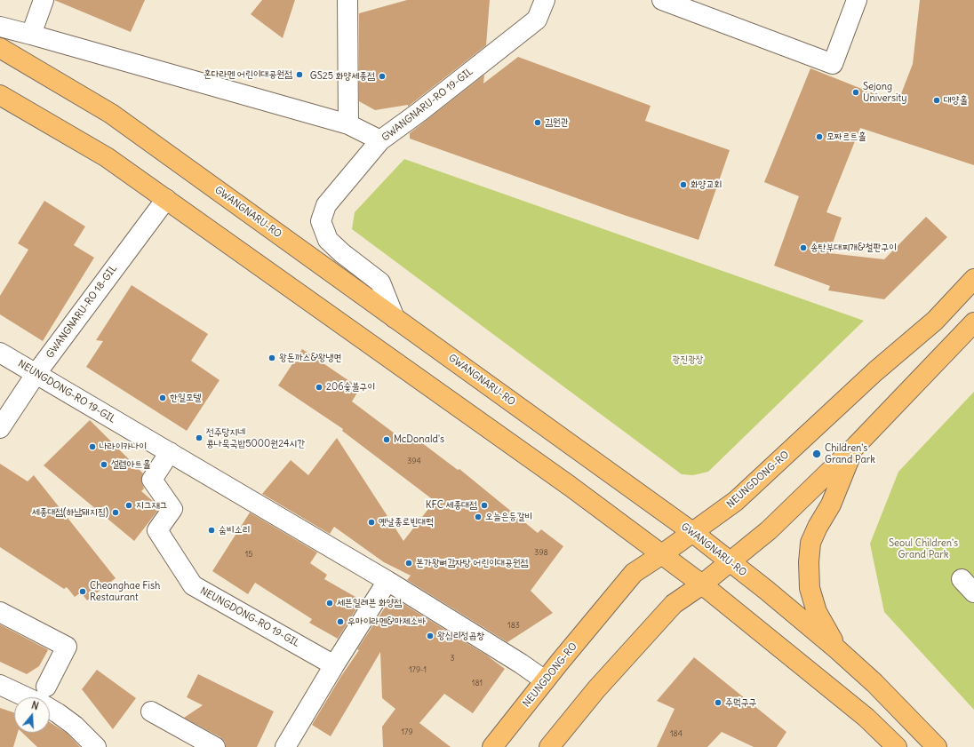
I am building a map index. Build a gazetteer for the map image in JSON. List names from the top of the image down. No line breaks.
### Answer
{"streets":{"main road":["GWANGNARU-RO","NEUNGDONG-RO"],"street":["GWANGNARU-RO 19-GIL","GWANGNARU-RO 18-GIL","NEUNGDONG-RO 19-GIL"]},"crossings":[["GWANGNARU-RO 19-GIL","GWANGNARU-RO"],["GWANGNARU-RO","NEUNGDONG-RO"],["GWANGNARU-RO 18-GIL","NEUNGDONG-RO 19-GIL"],["NEUNGDONG-RO 19-GIL","NEUNGDONG-RO"]],"parks":["광진광장","Seoul Children's Grand Park"],"places":["혼다라멘 어린이대공원점","GS25 화양세종점","Sejong University","대양홀","김원관","모짜르트홀","화양교회","송탄부대찌개&철판구이","왕돈까스&왕냉면","206숯불구이","한일모텔","전주당지네 콩나묵국밥5000원24시간","McDonald's","나라이카나이","Children's Grand Park","설렘아트홀","지그재그","KFC 세종대점","세종대점(하남돼지집)","오늘은등갈비","옛날종로빈대떡","숨비소리","본가왕뼈감자탕 어린이대공원점","Cheonghae Fish Restaurant","세븐일레븐 화양점","우마이라멘&마제소바","왕십리정곱창","주먹구구"],"house_numbers":["394","398","15","183","3","179-1","181","179","184"],"north":"top"}
